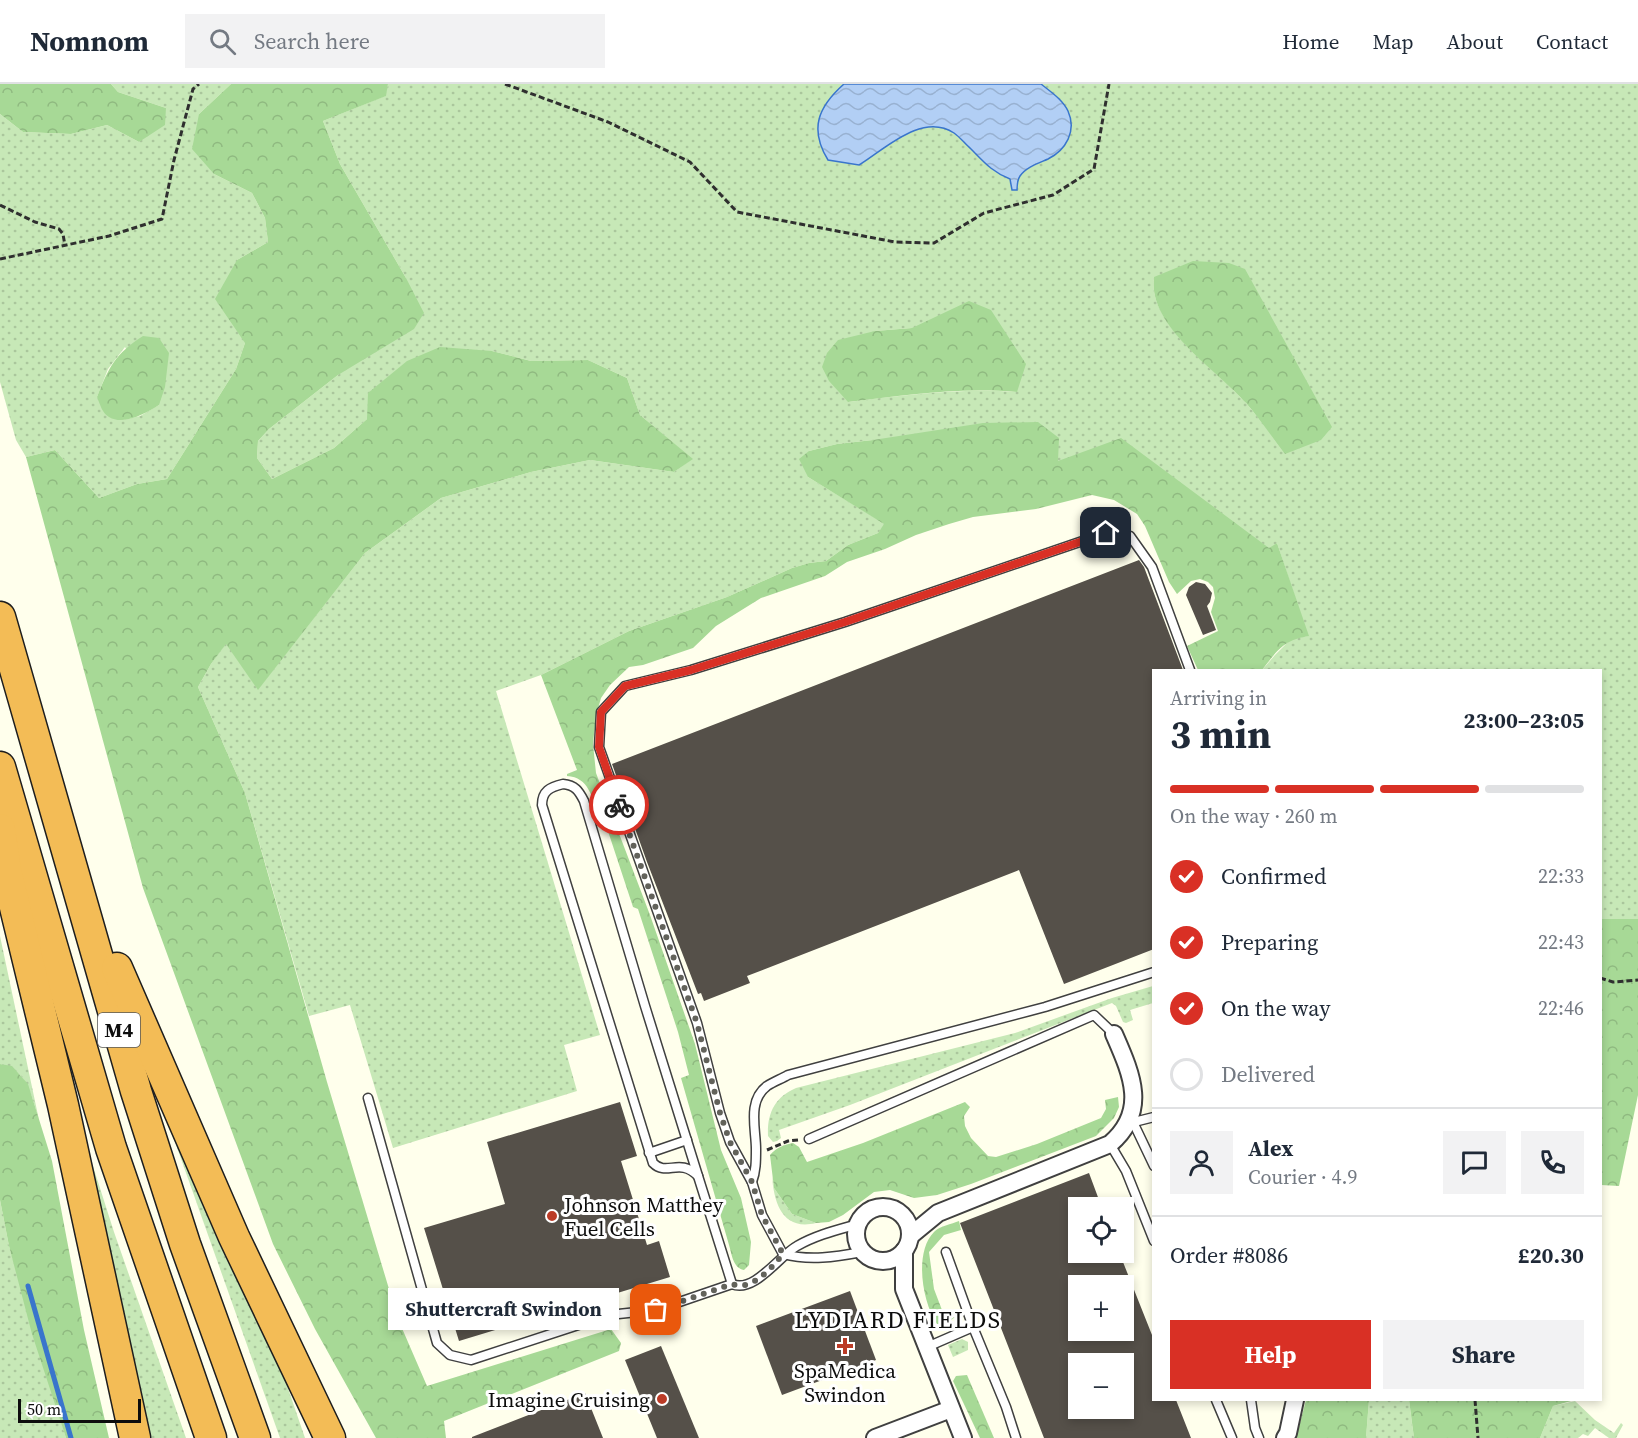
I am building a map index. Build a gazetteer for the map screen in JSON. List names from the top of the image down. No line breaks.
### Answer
{"streets":{"highway":["M4"]},"districts":["LYDIARD FIELDS"],"places":{"other":["Johnson Matthey Fuel Cells","Shuttercraft Swindon","Imagine Cruising"],"health":["SpaMedica Swindon"]},"scale_bar":"50 m","page":{"header":"Nomnom","search":"Search here","nav":["Home","Map","About","Contact"],"heading":["3 min","Arriving in","23:00–23:05"],"panel":["Alex","Courier · 4.9","Order #8086","£20.30"],"bar":"On the way · 260 m","list":[["Confirmed","22:33"],["Preparing","22:43"],["On the way","22:46"],"Delivered"],"map_buttons":["+","−"],"bubble":"Shuttercraft Swindon","buttons":["Help","Share"],"scale":"50 m"}}
